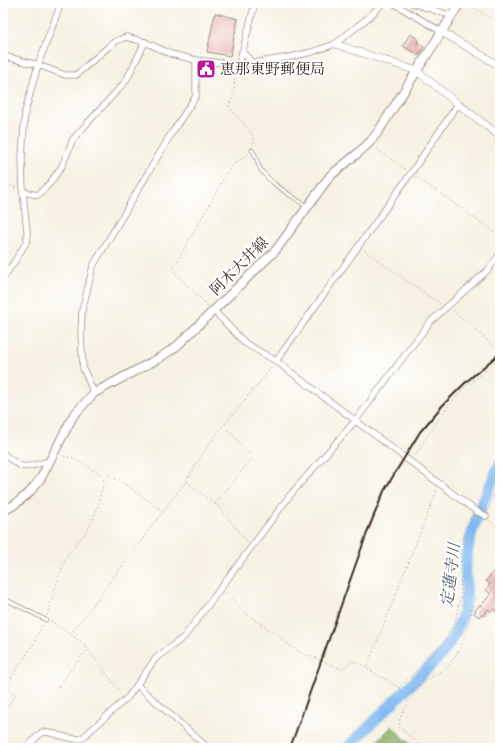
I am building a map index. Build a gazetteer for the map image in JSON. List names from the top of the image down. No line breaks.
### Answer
{"streets":{"main road":["阿木大井線"]},"water":["定蓮寺川"],"places":{"public building":["恵那東野郵便局"]}}
